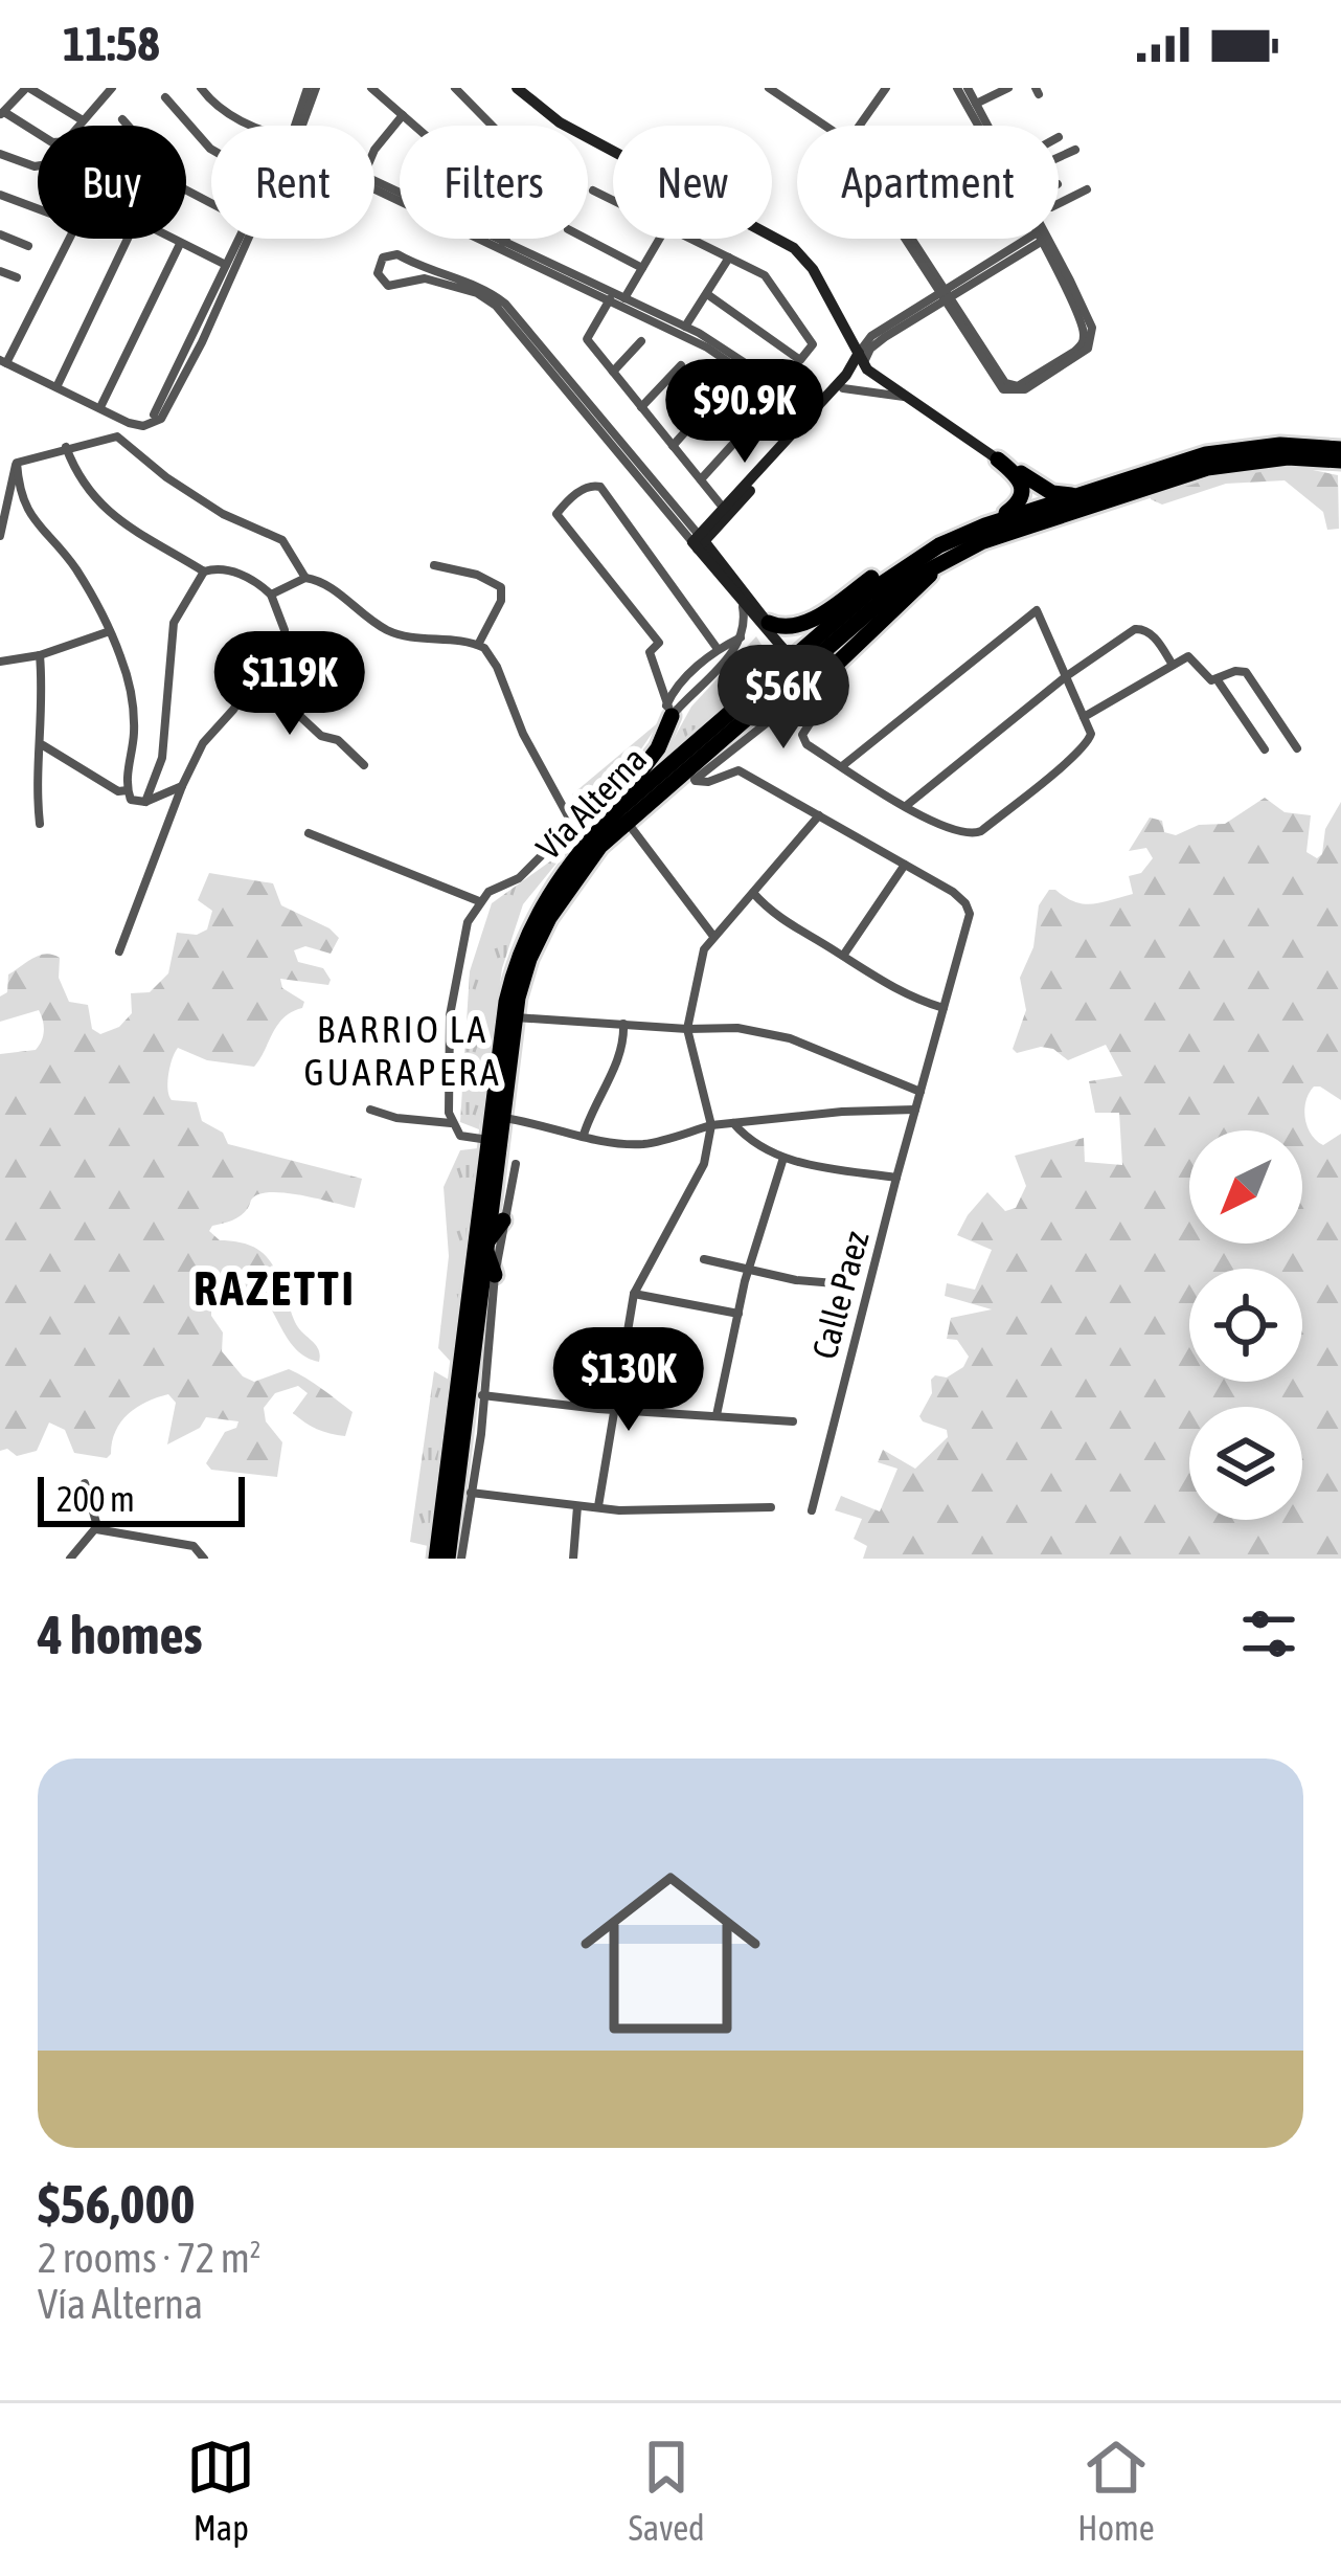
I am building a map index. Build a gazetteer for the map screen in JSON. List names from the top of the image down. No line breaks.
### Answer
{"streets":{"highway":["Vía Alterna"],"street":["Calle Paez"]},"districts":["BARRIO LA GUARAPERA","RAZETTI"],"scale_bar":"200 m","north":"bottom left","page":{"status":"11:58","chip":["Buy","Rent","Filters","New","Apartment"],"price":["$90.9K","$119K","$56K","$130K"],"scale":"200 m","heading":"4 homes","list":[{"name":"$56,000","note":"2 rooms · 72 m² · Vía Alterna"}],"tabs":["Map","Saved","Home"]}}
